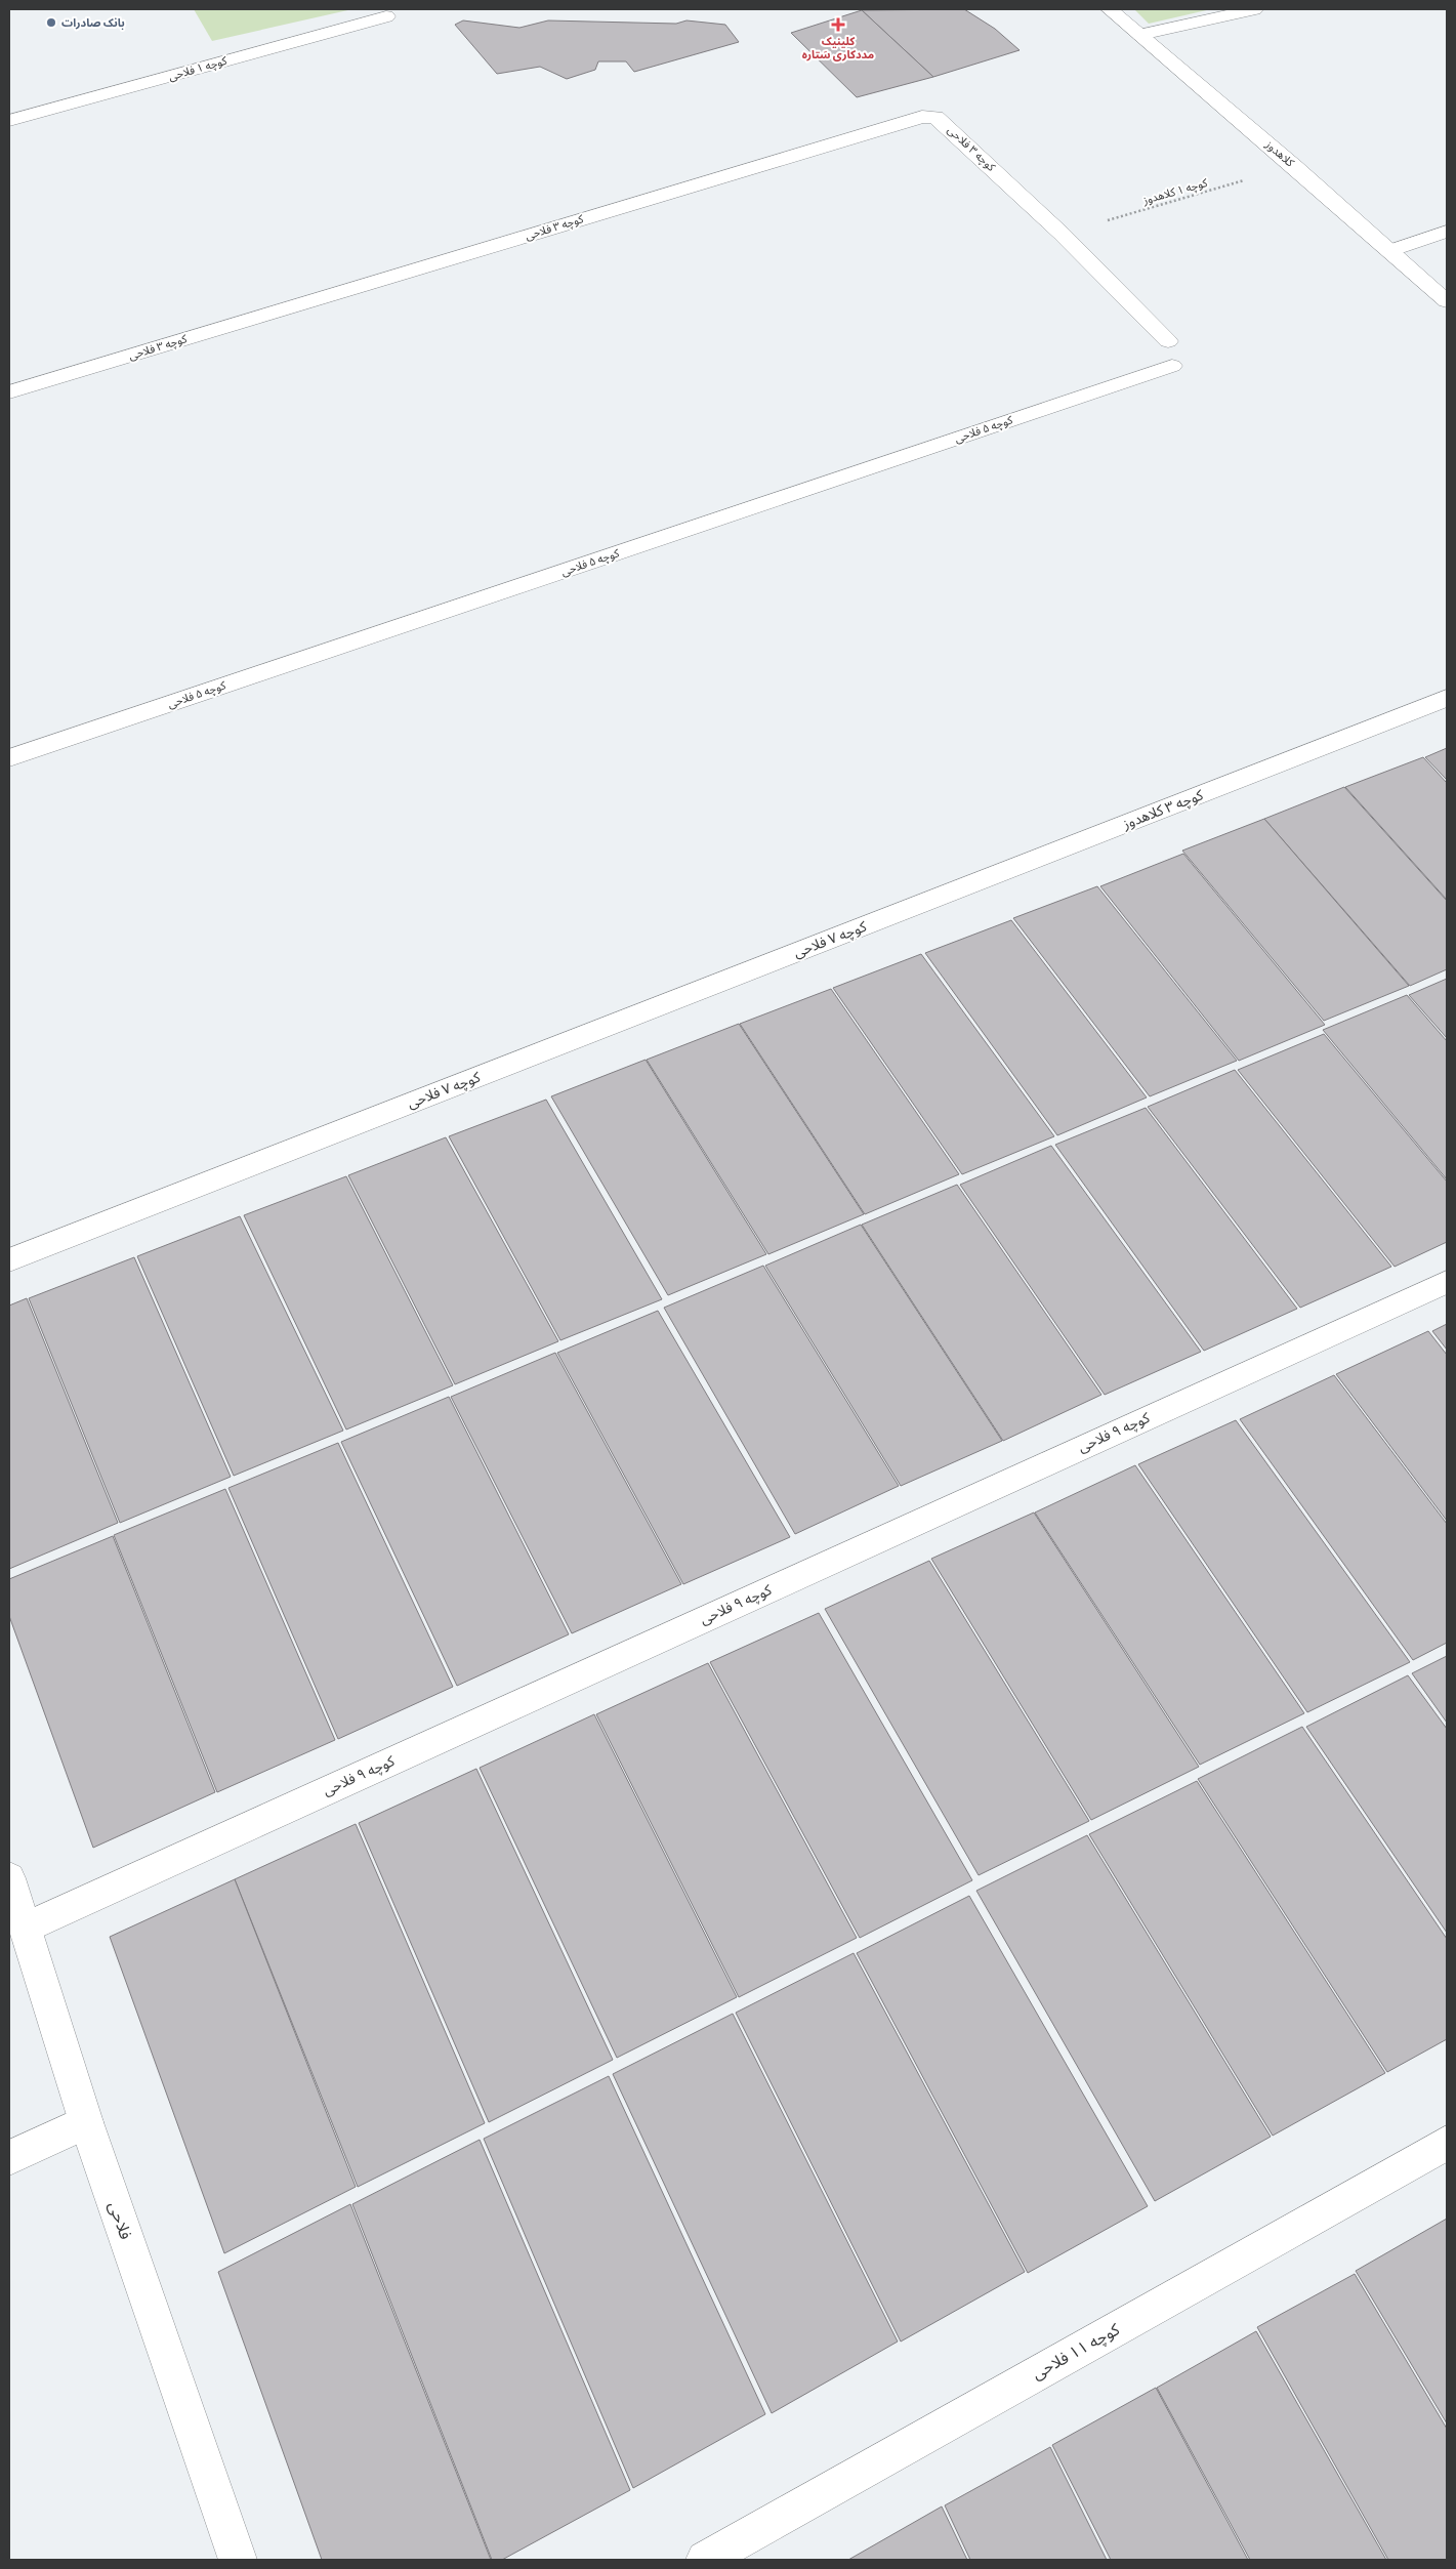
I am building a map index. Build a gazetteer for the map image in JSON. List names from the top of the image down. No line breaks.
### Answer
{"streets":{"street":["کوچه ۱ فلاحی","کوچه ۳ فلاحی","کلاهدوز","کوچه ۵ فلاحی","کوچه ۳ کلاهدوز","کوچه ۷ فلاحی","کوچه ۹ فلاحی","فلاحی","کوچه ۱۱ فلاحی"],"path":["کوچه ۱ کلاهدوز"]},"crossings":[["کوچه ۳ فلاحی","کوچه ۱ کلاهدوز"],["کلاهدوز","کوچه ۱ کلاهدوز"],["کوچه ۳ کلاهدوز","کوچه ۷ فلاحی"],["کوچه ۹ فلاحی","فلاحی"]],"places":{"other":["بانک صادرات"],"health":["کلینیک مددکاری سَتاره"]}}
